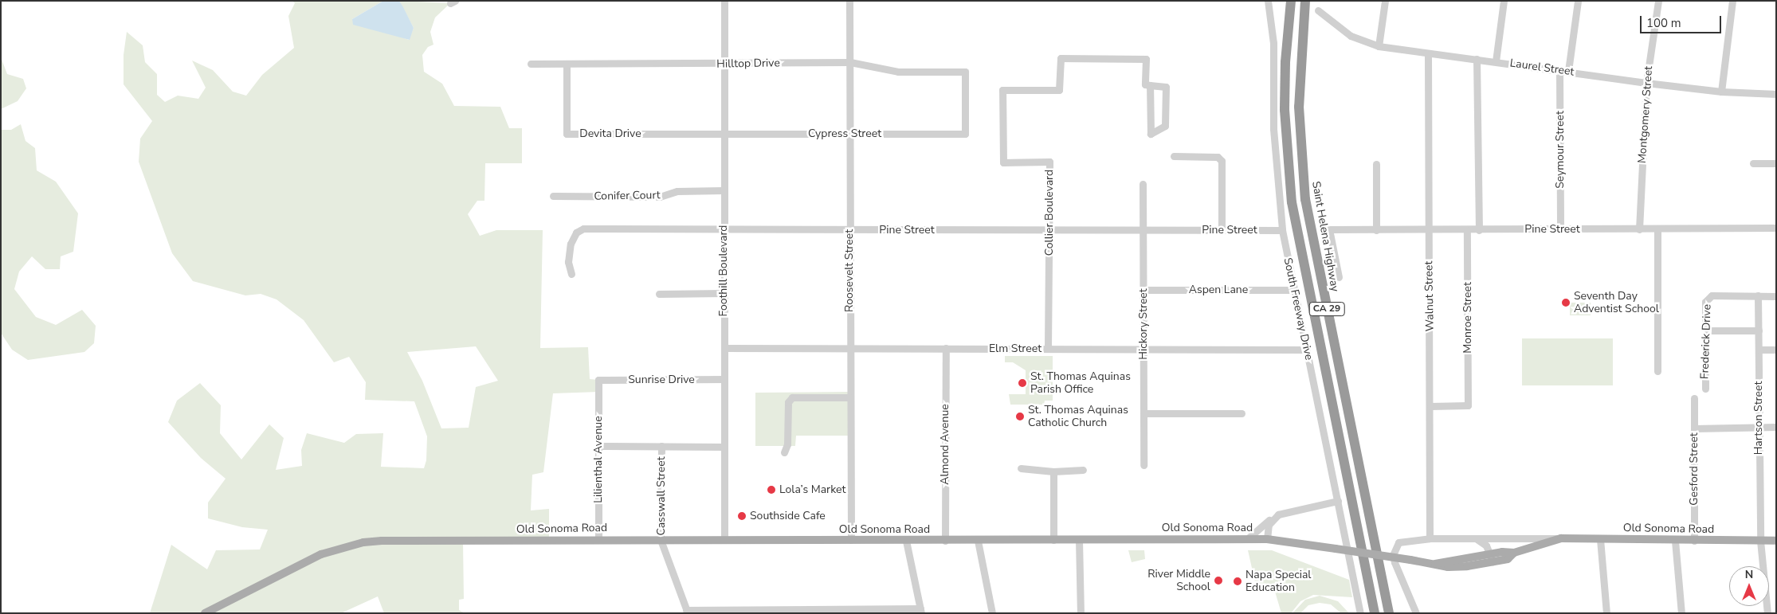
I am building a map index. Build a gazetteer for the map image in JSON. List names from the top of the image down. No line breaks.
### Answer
{"streets":{"highway":["Saint Helena Highway","CA 29"],"main road":["Old Sonoma Road"],"street":["Hilltop Drive","Laurel Street","Montgomery Street","Devita Drive","Cypress Street","Seymour Street","Conifer Court","Collier Boulevard","Pine Street","Foothill Boulevard","Roosevelt Street","Aspen Lane","Walnut Street","South Freeway Drive","Monroe Street","Hickory Street","Frederick Drive","Elm Street","Sunrise Drive","Hartson Street","Almond Avenue","Lilienthal Avenue","Gesford Street","Casswall Street"]},"crossings":[["Hilltop Drive","Devita Drive"],["Hilltop Drive","Cypress Street"],["Hilltop Drive","Foothill Boulevard"],["Hilltop Drive","Roosevelt Street"],["Laurel Street","Montgomery Street"],["Laurel Street","Seymour Street"],["Laurel Street","Walnut Street"],["Montgomery Street","Pine Street"],["Devita Drive","Cypress Street"],["Devita Drive","Foothill Boulevard"],["Cypress Street","Foothill Boulevard"],["Cypress Street","Roosevelt Street"],["Seymour Street","Pine Street"],["Conifer Court","Foothill Boulevard"],["Collier Boulevard","Pine Street"],["Collier Boulevard","Elm Street"],["Pine Street","Foothill Boulevard"],["Pine Street","Roosevelt Street"],["Pine Street","Walnut Street"],["Pine Street","South Freeway Drive"],["Pine Street","Monroe Street"],["Pine Street","Hickory Street"],["Foothill Boulevard","Elm Street"],["Foothill Boulevard","Sunrise Drive"],["Foothill Boulevard","Old Sonoma Road"],["Roosevelt Street","Elm Street"],["Roosevelt Street","Old Sonoma Road"],["Aspen Lane","South Freeway Drive"],["Aspen Lane","Hickory Street"],["Walnut Street","Monroe Street"],["Walnut Street","Old Sonoma Road"],["South Freeway Drive","Elm Street"],["Hickory Street","Elm Street"],["Frederick Drive","Hartson Street"],["Elm Street","Almond Avenue"],["Sunrise Drive","Lilienthal Avenue"],["Hartson Street","Old Sonoma Road"],["Almond Avenue","Old Sonoma Road"],["Lilienthal Avenue","Old Sonoma Road"],["Gesford Street","Old Sonoma Road"],["Casswall Street","Old Sonoma Road"]],"places":["Seventh Day Adventist School","St. Thomas Aquinas Parish Office","St. Thomas Aquinas Catholic Church","Lola’s Market","Southside Cafe","River Middle School","Napa Special Education"],"scale_bar":"100 m","north":"top"}
